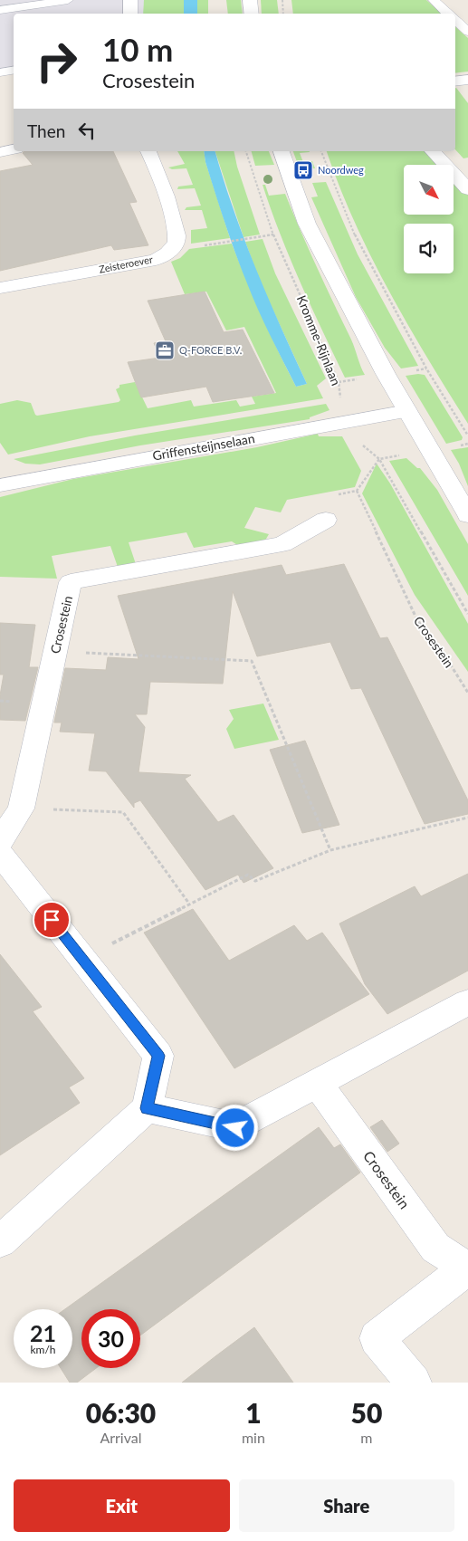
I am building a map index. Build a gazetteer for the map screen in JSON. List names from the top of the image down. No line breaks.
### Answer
{"streets":{"street":["Zeisteroever","Griffensteijnselaan","Crosestein"],"path":["Kromme-Rijnlaan"]},"crossings":[["Kromme-Rijnlaan","Griffensteijnselaan"]],"places":{"bus stop":["Noordweg"],"office":["Q-FORCE B.V."]},"north":"bottom right","page":{"turn":["10 m","Crosestein"],"then":"Then","speed":"21 km/h","limit":"30","eta":["06:30","Arrival","1","min","50","m"],"buttons":["Exit","Share"]}}
